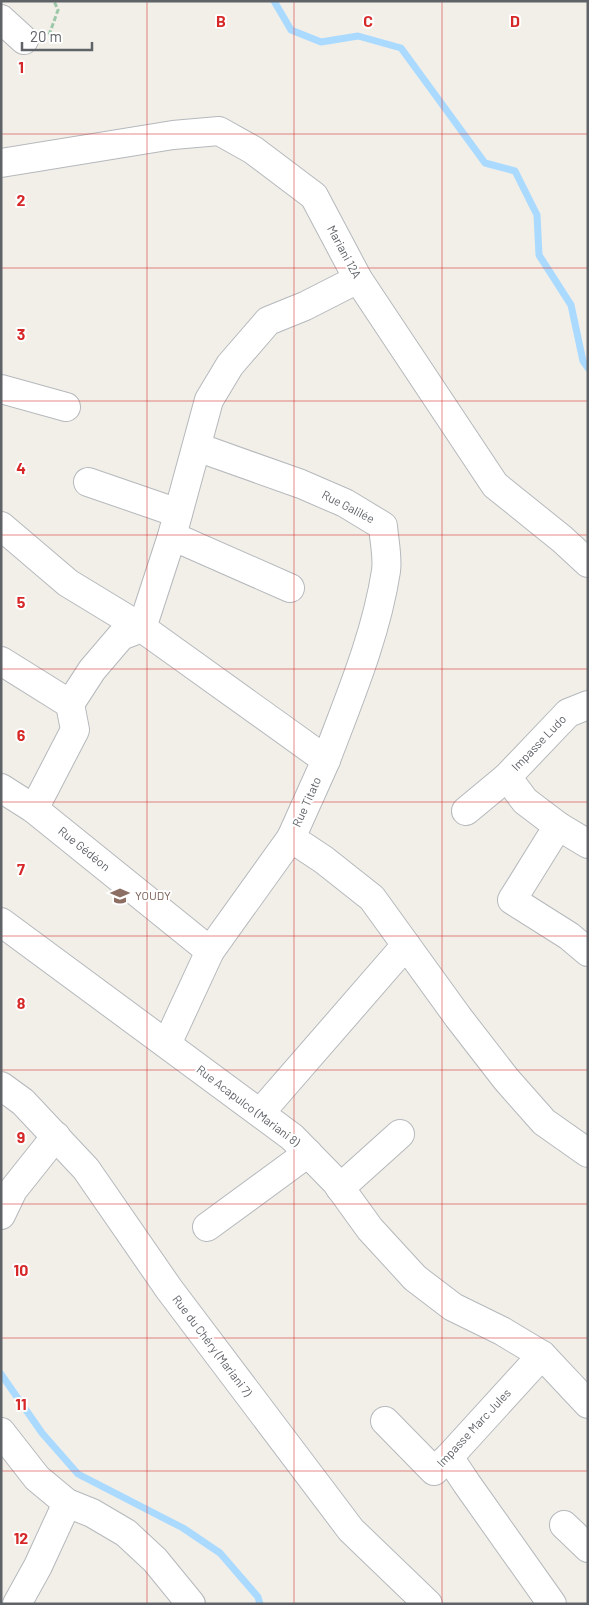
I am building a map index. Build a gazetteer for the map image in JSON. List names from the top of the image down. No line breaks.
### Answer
{"streets":{"street":["Mariani 12A","Rue Galilée","Impasse Ludo","Rue Titato","Rue Gédéon","Rue Acapulco (Mariani 8)","Rue du Chéry (Mariani 7)","Impasse Marc Jules"]},"crossings":[["Rue Galilée","Rue Titato"],["Rue Acapulco (Mariani 8)","Impasse Marc Jules"]],"places":{"school or university":["YOUDY"]},"scale_bar":"20 m","grid":{"columns":["B","C","D"],"rows":["1","2","3","4","5","6","7","8","9","10","11","12"]}}
